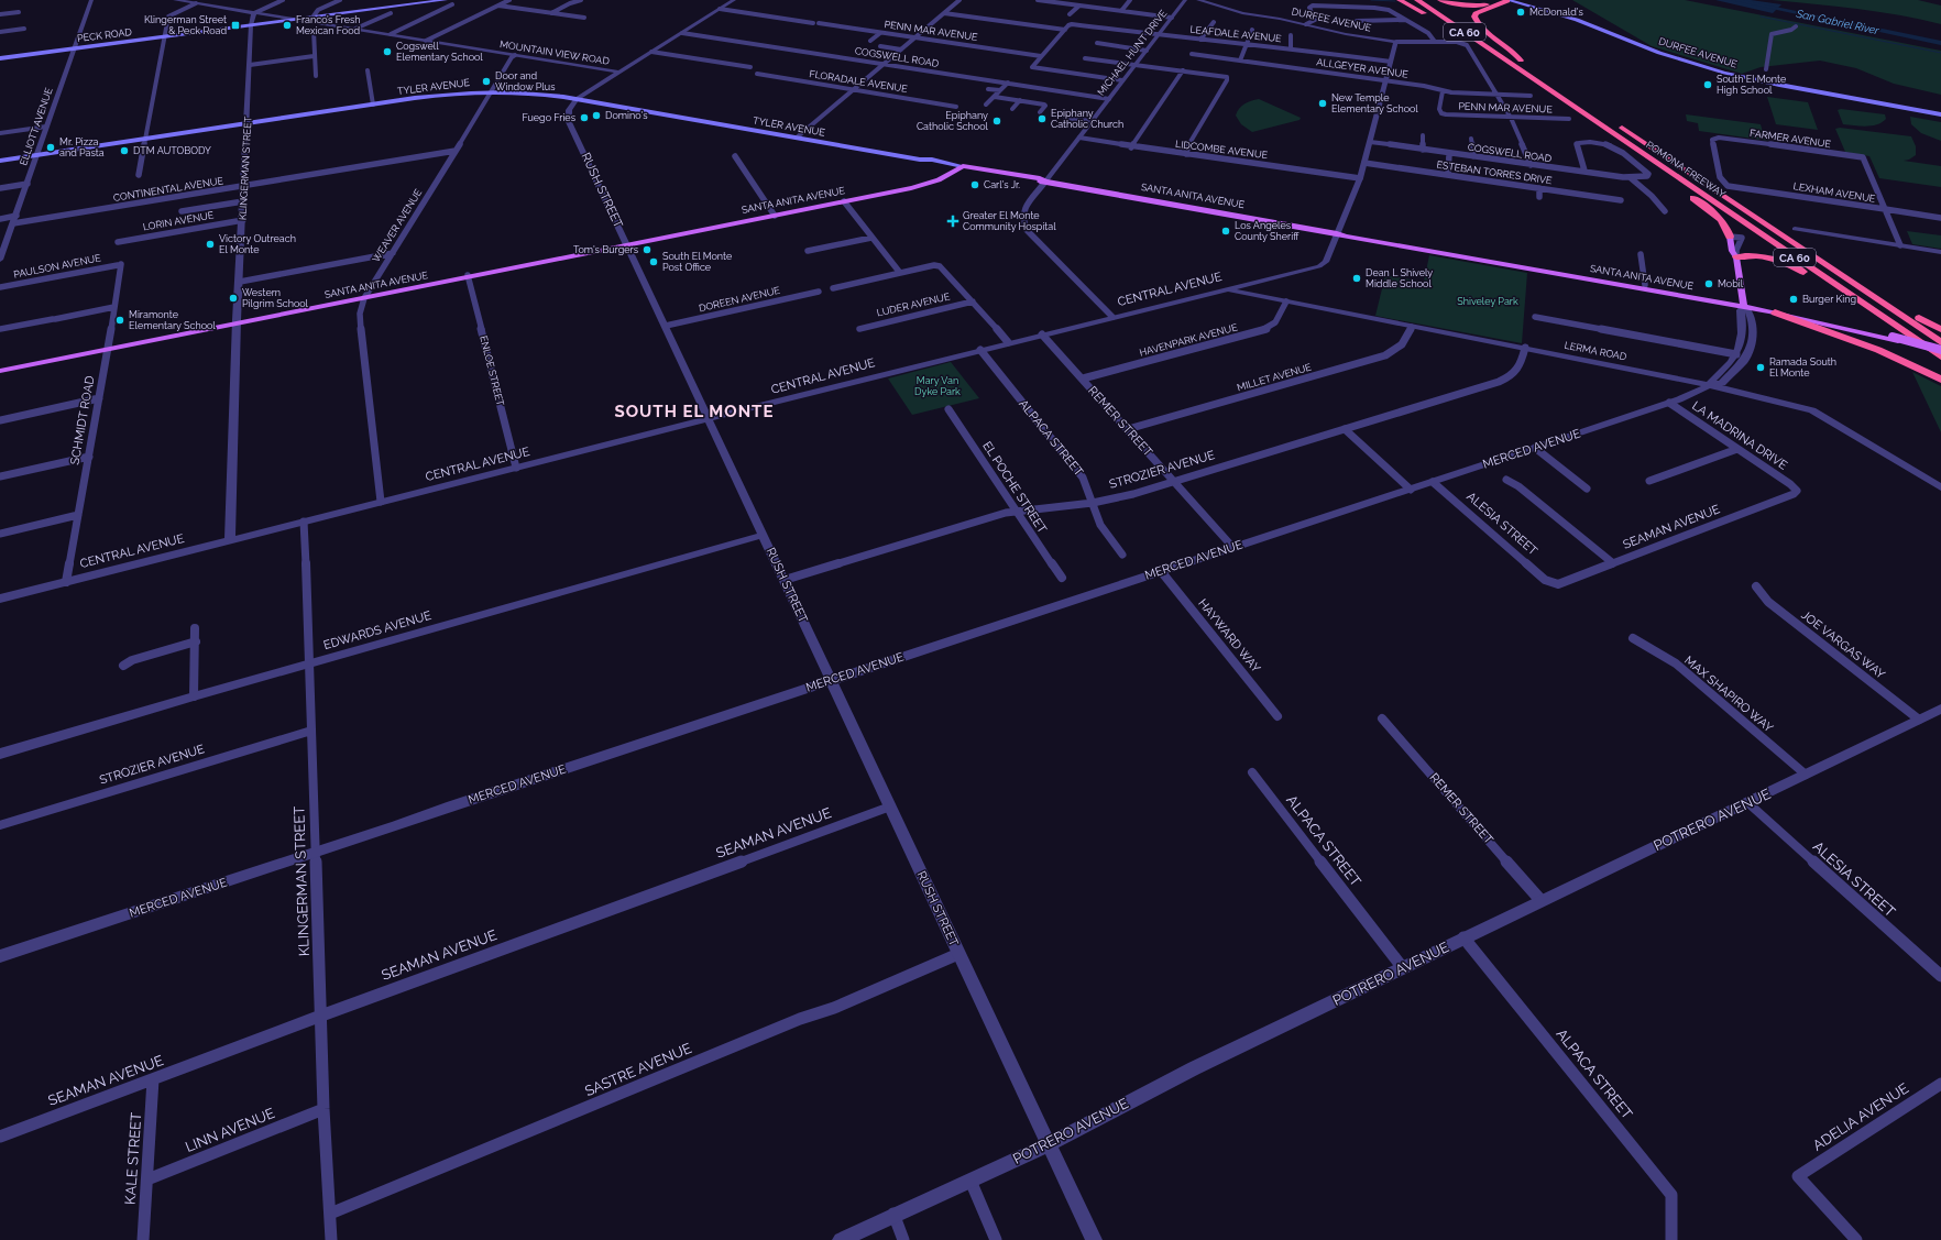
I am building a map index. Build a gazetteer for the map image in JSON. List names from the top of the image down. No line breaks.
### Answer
{"streets":{"highway":["CA 60","POMONA FREEWAY"],"main road":["DURFEE AVENUE","PECK ROAD","TYLER AVENUE","SANTA ANITA AVENUE"],"street":["PENN MAR AVENUE","LEAFDALE AVENUE","MOUNTAIN VIEW ROAD","MICHAEL HUNT DRIVE","COGSWELL ROAD","ALLGEYER AVENUE","FLORADALE AVENUE","ELLIOTT AVENUE","FARMER AVENUE","LIDCOMBE AVENUE","KLINGERMAN STREET","ESTEBAN TORRES DRIVE","CONTINENTAL AVENUE","RUSH STREET","LEXHAM AVENUE","LORIN AVENUE","WEAVER AVENUE","PAULSON AVENUE","CENTRAL AVENUE","DOREEN AVENUE","LUDER AVENUE","HAVENPARK AVENUE","LERMA ROAD","ENLOE STREET","MILLET AVENUE","SCHMIDT ROAD","REMER STREET","LA MADRINA DRIVE","ALPACA STREET","MERCED AVENUE","STROZIER AVENUE","EL POCHE STREET","ALESIA STREET","SEAMAN AVENUE","EDWARDS AVENUE","HAYWARD WAY","JOE VARGAS WAY","MAX SHAPIRO WAY","POTRERO AVENUE","SASTRE AVENUE","ADELIA AVENUE","LINN AVENUE","KALE STREET"]},"crossings":[["DURFEE AVENUE","ALLGEYER AVENUE"],["DURFEE AVENUE","CENTRAL AVENUE"],["PENN MAR AVENUE","ALLGEYER AVENUE"],["LEAFDALE AVENUE","MICHAEL HUNT DRIVE"],["LEAFDALE AVENUE","CENTRAL AVENUE"],["PECK ROAD","MOUNTAIN VIEW ROAD"],["PECK ROAD","ELLIOTT AVENUE"],["PECK ROAD","KLINGERMAN STREET"],["MOUNTAIN VIEW ROAD","KLINGERMAN STREET"],["MOUNTAIN VIEW ROAD","WEAVER AVENUE"],["MICHAEL HUNT DRIVE","COGSWELL ROAD"],["MICHAEL HUNT DRIVE","LIDCOMBE AVENUE"],["MICHAEL HUNT DRIVE","SANTA ANITA AVENUE"],["COGSWELL ROAD","CENTRAL AVENUE"],["ALLGEYER AVENUE","CENTRAL AVENUE"],["TYLER AVENUE","ELLIOTT AVENUE"],["TYLER AVENUE","KLINGERMAN STREET"],["TYLER AVENUE","RUSH STREET"],["TYLER AVENUE","SANTA ANITA AVENUE"],["TYLER AVENUE","WEAVER AVENUE"],["ELLIOTT AVENUE","CONTINENTAL AVENUE"],["FARMER AVENUE","LEXHAM AVENUE"],["LIDCOMBE AVENUE","CENTRAL AVENUE"],["KLINGERMAN STREET","CONTINENTAL AVENUE"],["KLINGERMAN STREET","SANTA ANITA AVENUE"],["KLINGERMAN STREET","LORIN AVENUE"],["KLINGERMAN STREET","CENTRAL AVENUE"],["KLINGERMAN STREET","MERCED AVENUE"],["KLINGERMAN STREET","STROZIER AVENUE"],["KLINGERMAN STREET","SEAMAN AVENUE"],["KLINGERMAN STREET","EDWARDS AVENUE"],["KLINGERMAN STREET","SASTRE AVENUE"],["KLINGERMAN STREET","LINN AVENUE"],["ESTEBAN TORRES DRIVE","CENTRAL AVENUE"],["CONTINENTAL AVENUE","WEAVER AVENUE"],["RUSH STREET","SANTA ANITA AVENUE"],["RUSH STREET","CENTRAL AVENUE"],["RUSH STREET","DOREEN AVENUE"],["RUSH STREET","MERCED AVENUE"],["RUSH STREET","STROZIER AVENUE"],["RUSH STREET","SEAMAN AVENUE"],["RUSH STREET","EDWARDS AVENUE"],["RUSH STREET","POTRERO AVENUE"],["RUSH STREET","SASTRE AVENUE"],["SANTA ANITA AVENUE","WEAVER AVENUE"],["SANTA ANITA AVENUE","CENTRAL AVENUE"],["SANTA ANITA AVENUE","ENLOE STREET"],["SANTA ANITA AVENUE","SCHMIDT ROAD"],["SANTA ANITA AVENUE","MERCED AVENUE"],["WEAVER AVENUE","CENTRAL AVENUE"],["PAULSON AVENUE","SCHMIDT ROAD"],["CENTRAL AVENUE","LERMA ROAD"],["CENTRAL AVENUE","ENLOE STREET"],["CENTRAL AVENUE","SCHMIDT ROAD"],["CENTRAL AVENUE","REMER STREET"],["CENTRAL AVENUE","ALPACA STREET"],["HAVENPARK AVENUE","LERMA ROAD"],["HAVENPARK AVENUE","REMER STREET"],["LERMA ROAD","MILLET AVENUE"],["LERMA ROAD","MERCED AVENUE"],["LERMA ROAD","STROZIER AVENUE"],["MILLET AVENUE","REMER STREET"],["REMER STREET","MERCED AVENUE"],["REMER STREET","STROZIER AVENUE"],["REMER STREET","POTRERO AVENUE"],["LA MADRINA DRIVE","MERCED AVENUE"],["LA MADRINA DRIVE","SEAMAN AVENUE"],["ALPACA STREET","STROZIER AVENUE"],["ALPACA STREET","POTRERO AVENUE"],["MERCED AVENUE","ALESIA STREET"],["MERCED AVENUE","HAYWARD WAY"],["STROZIER AVENUE","EL POCHE STREET"],["ALESIA STREET","SEAMAN AVENUE"],["ALESIA STREET","POTRERO AVENUE"],["SEAMAN AVENUE","KALE STREET"],["JOE VARGAS WAY","POTRERO AVENUE"],["MAX SHAPIRO WAY","POTRERO AVENUE"],["LINN AVENUE","KALE STREET"]],"districts":["SOUTH EL MONTE"],"water":["San Gabriel River"],"parks":["Shiveley Park","Mary Van Dyke Park"],"places":{"other":["McDonald's","Franco’s Fresh Mexican Food","Cogswell Elementary School","Door and Window Plus","South El Monte High School","New Temple Elementary School","Domino's","Fuego Fries","Epiphany Catholic Church","Epiphany Catholic School","Mr. Pizza and Pasta","DTM AUTOBODY","Carl's Jr.","Los Angeles County Sheriff","Victory Outreach El Monte","Tom's Burgers","South El Monte Post Office","Dean L Shively Middle School","Mobil","Western Pilgrim School","Burger King","Miramonte Elementary School","Ramada South El Monte"],"transit":["Klingerman Street & Peck Road"],"health":["Greater El Monte Community Hospital"]}}
